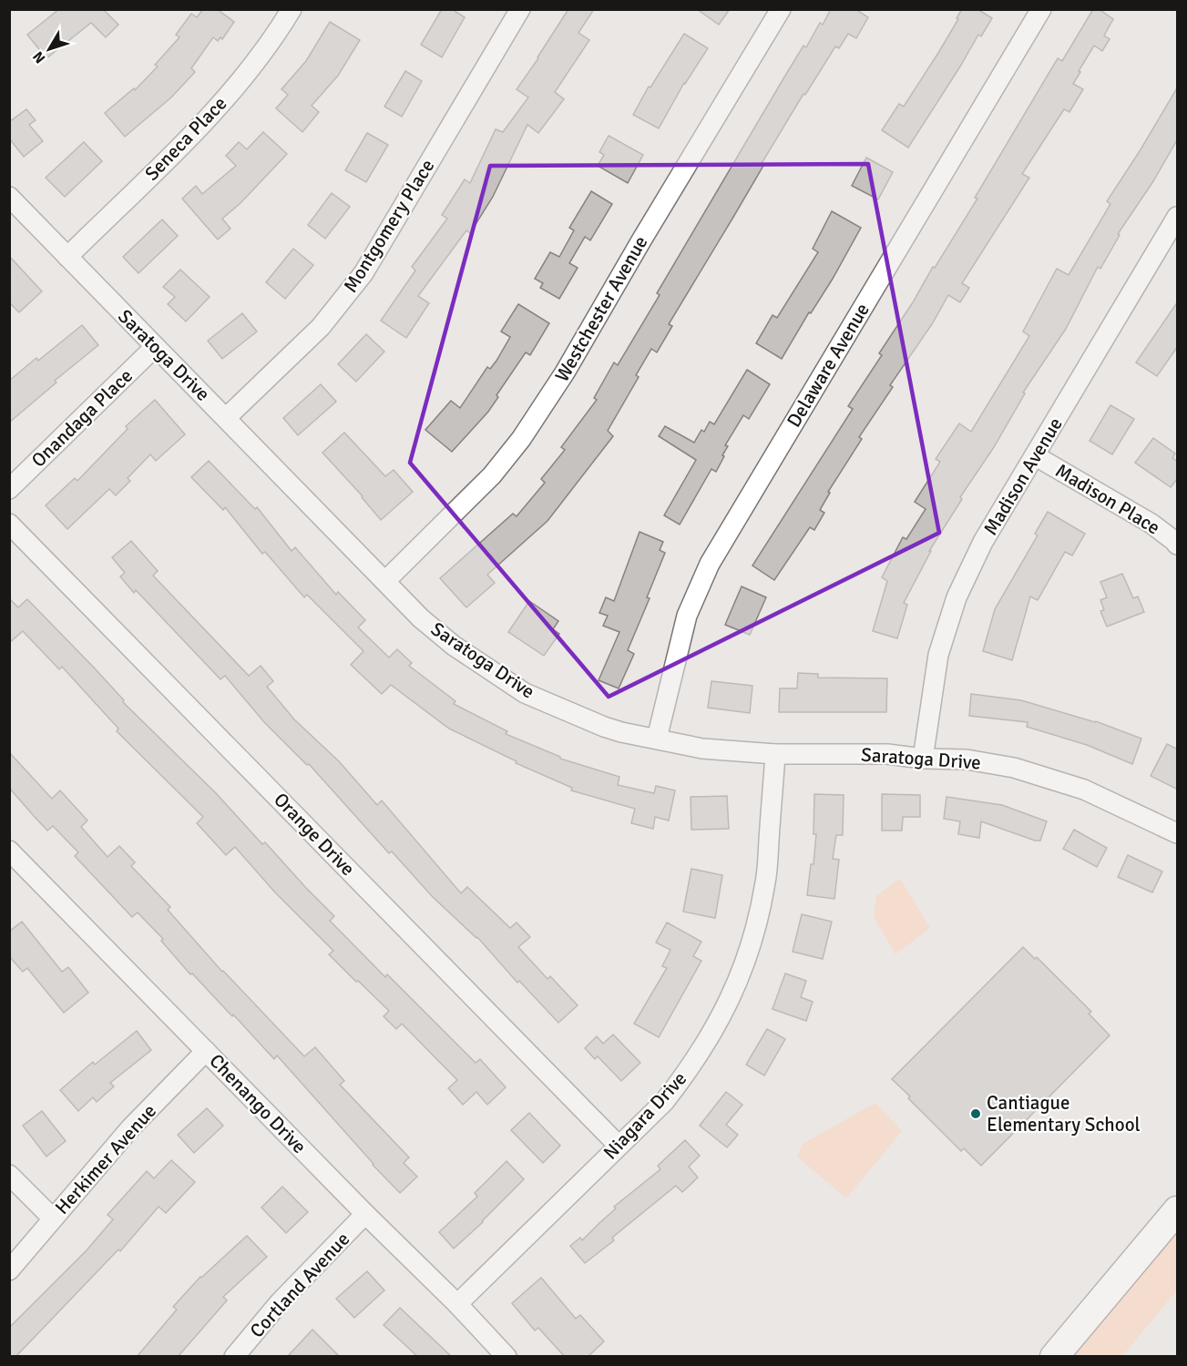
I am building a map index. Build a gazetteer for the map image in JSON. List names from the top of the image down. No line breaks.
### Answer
{"streets":{"street":["Seneca Place","Montgomery Place","Westchester Avenue","Saratoga Drive","Delaware Avenue","Onandaga Place","Madison Avenue","Madison Place","Orange Drive","Chenango Drive","Niagara Drive","Herkimer Avenue","Cortland Avenue"]},"crossings":[["Seneca Place","Saratoga Drive"],["Montgomery Place","Saratoga Drive"],["Westchester Avenue","Saratoga Drive"],["Saratoga Drive","Delaware Avenue"],["Saratoga Drive","Onandaga Place"],["Saratoga Drive","Madison Avenue"],["Saratoga Drive","Niagara Drive"],["Madison Avenue","Madison Place"],["Orange Drive","Niagara Drive"],["Chenango Drive","Niagara Drive"],["Chenango Drive","Herkimer Avenue"],["Chenango Drive","Cortland Avenue"]],"places":["Cantiague Elementary School"],"north":"bottom left"}
